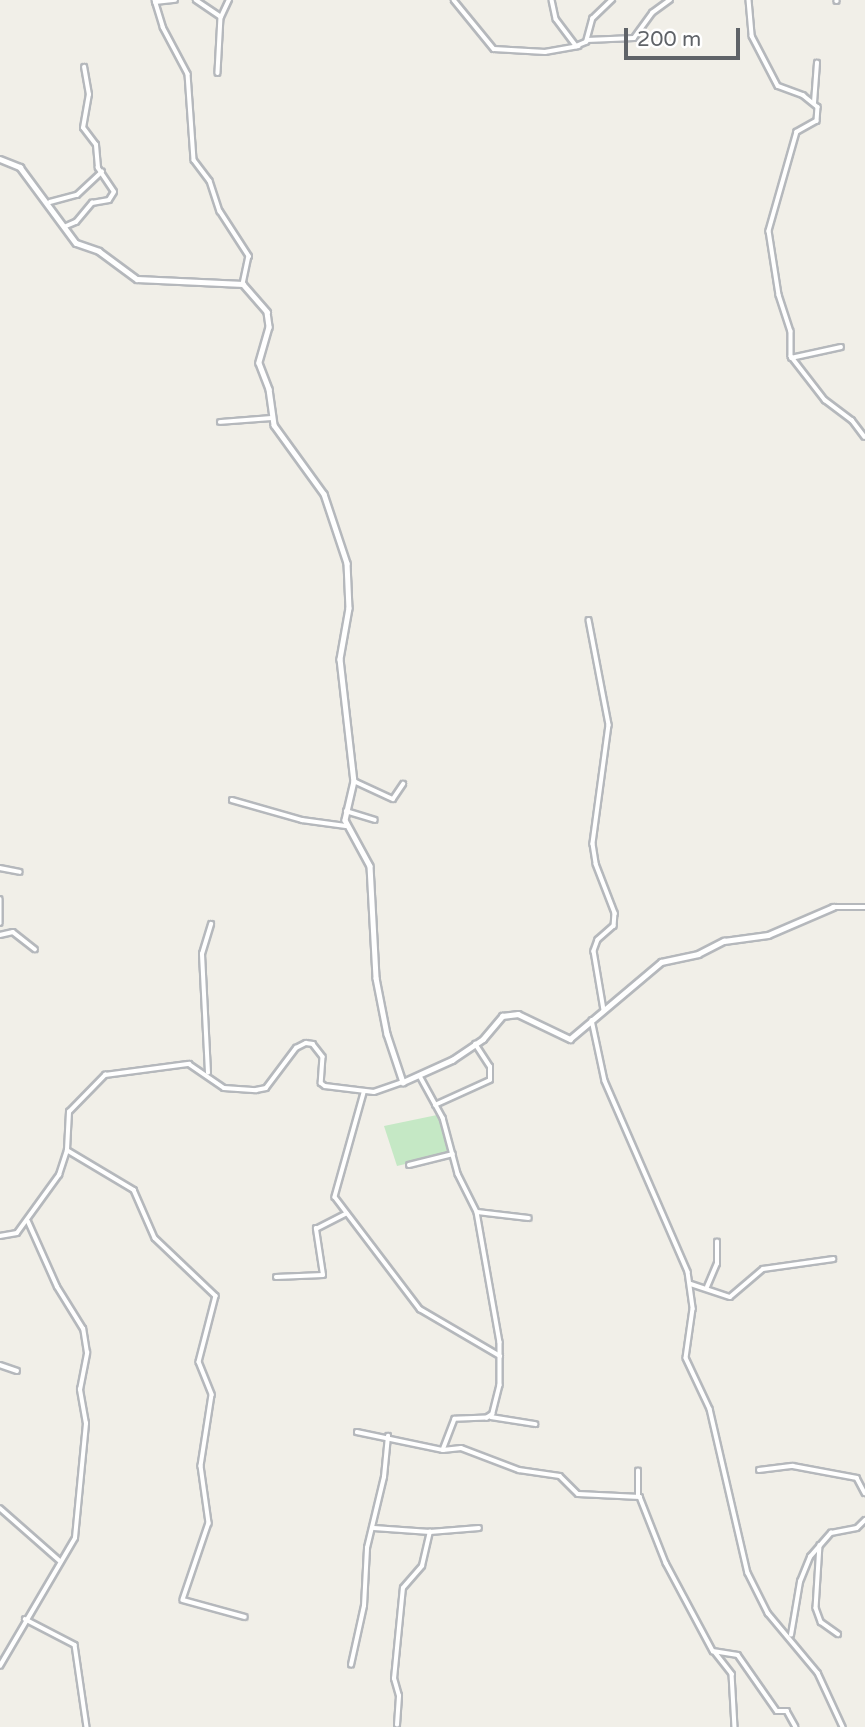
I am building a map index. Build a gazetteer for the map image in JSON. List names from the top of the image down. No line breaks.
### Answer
{"scale_bar":"200 m"}
